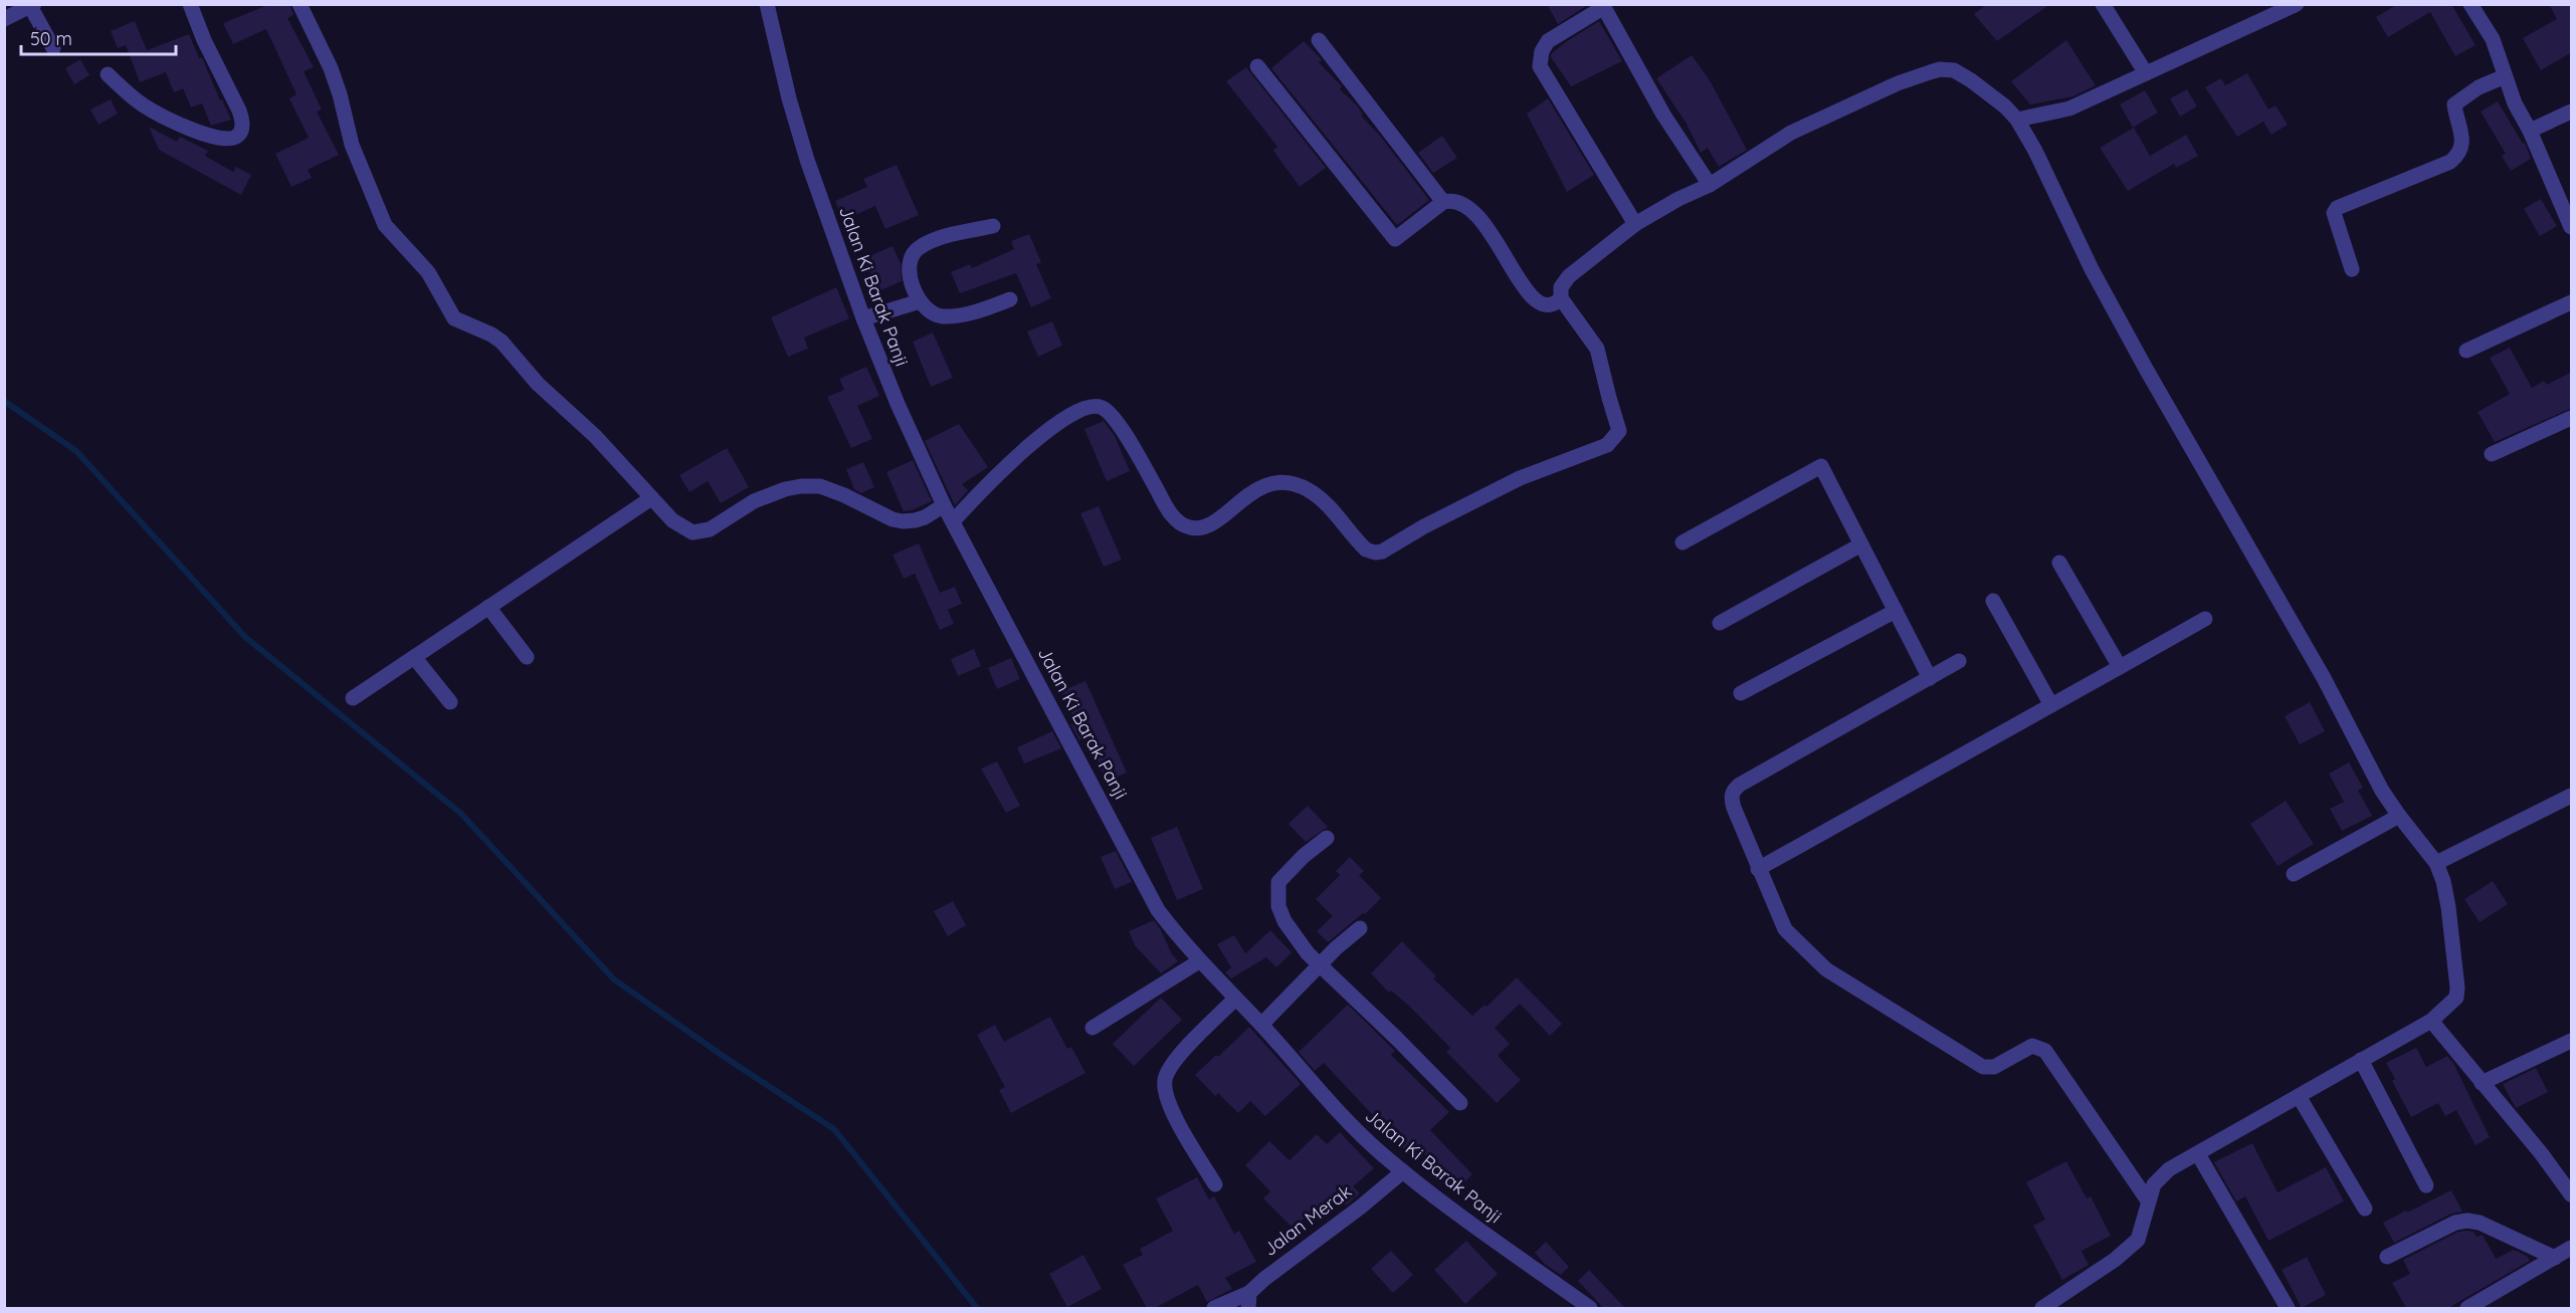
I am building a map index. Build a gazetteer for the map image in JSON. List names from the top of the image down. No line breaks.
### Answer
{"streets":{"street":["Jalan Ki Barak Panji","Jalan Merak"]},"crossings":[["Jalan Ki Barak Panji","Jalan Merak"]],"scale_bar":"50 m"}
